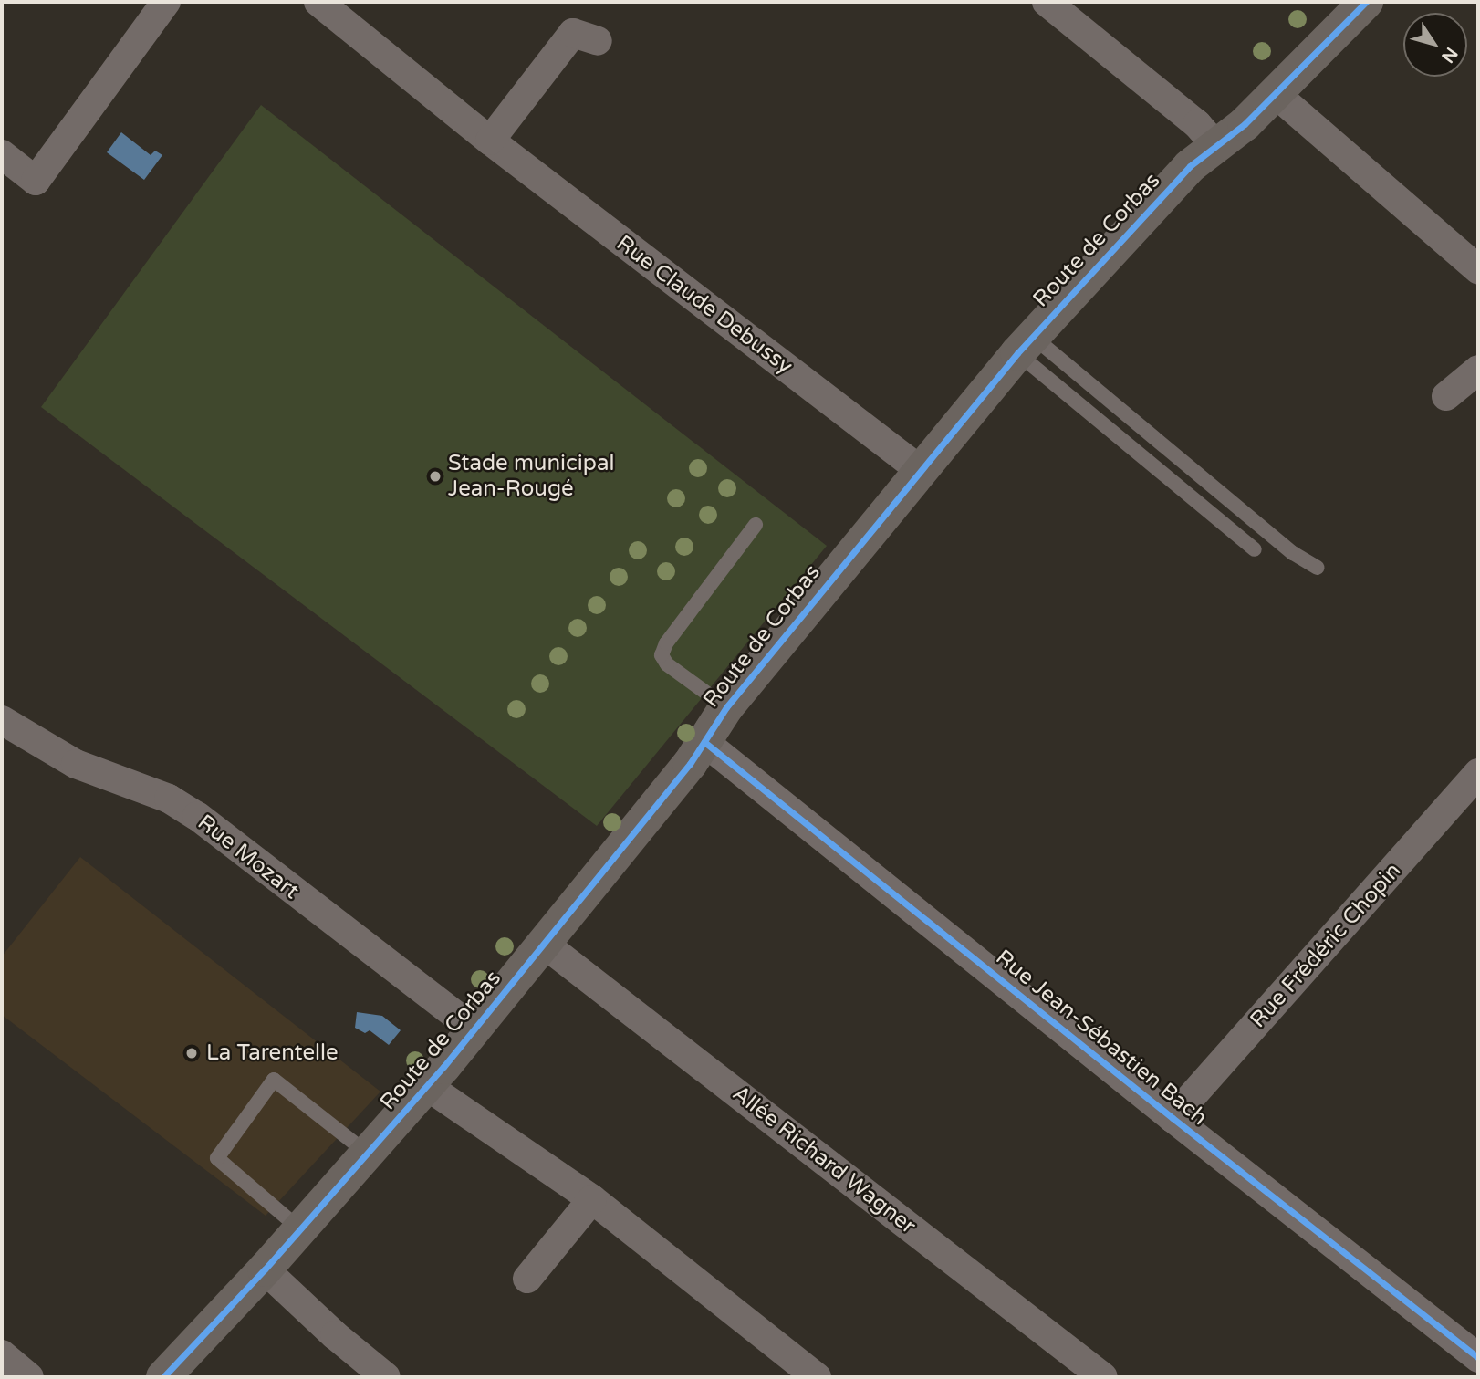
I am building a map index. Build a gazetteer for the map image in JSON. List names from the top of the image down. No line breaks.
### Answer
{"streets":{"street":["Route de Corbas","Rue Claude Debussy","Rue Mozart","Rue Frédéric Chopin","Rue Jean-Sébastien Bach","Allée Richard Wagner"]},"crossings":[["Route de Corbas","Rue Claude Debussy"],["Route de Corbas","Rue Mozart"],["Route de Corbas","Rue Jean-Sébastien Bach"],["Route de Corbas","Allée Richard Wagner"],["Rue Frédéric Chopin","Rue Jean-Sébastien Bach"]],"places":["Stade municipal Jean-Rougé","La Tarentelle"],"north":"bottom right"}
